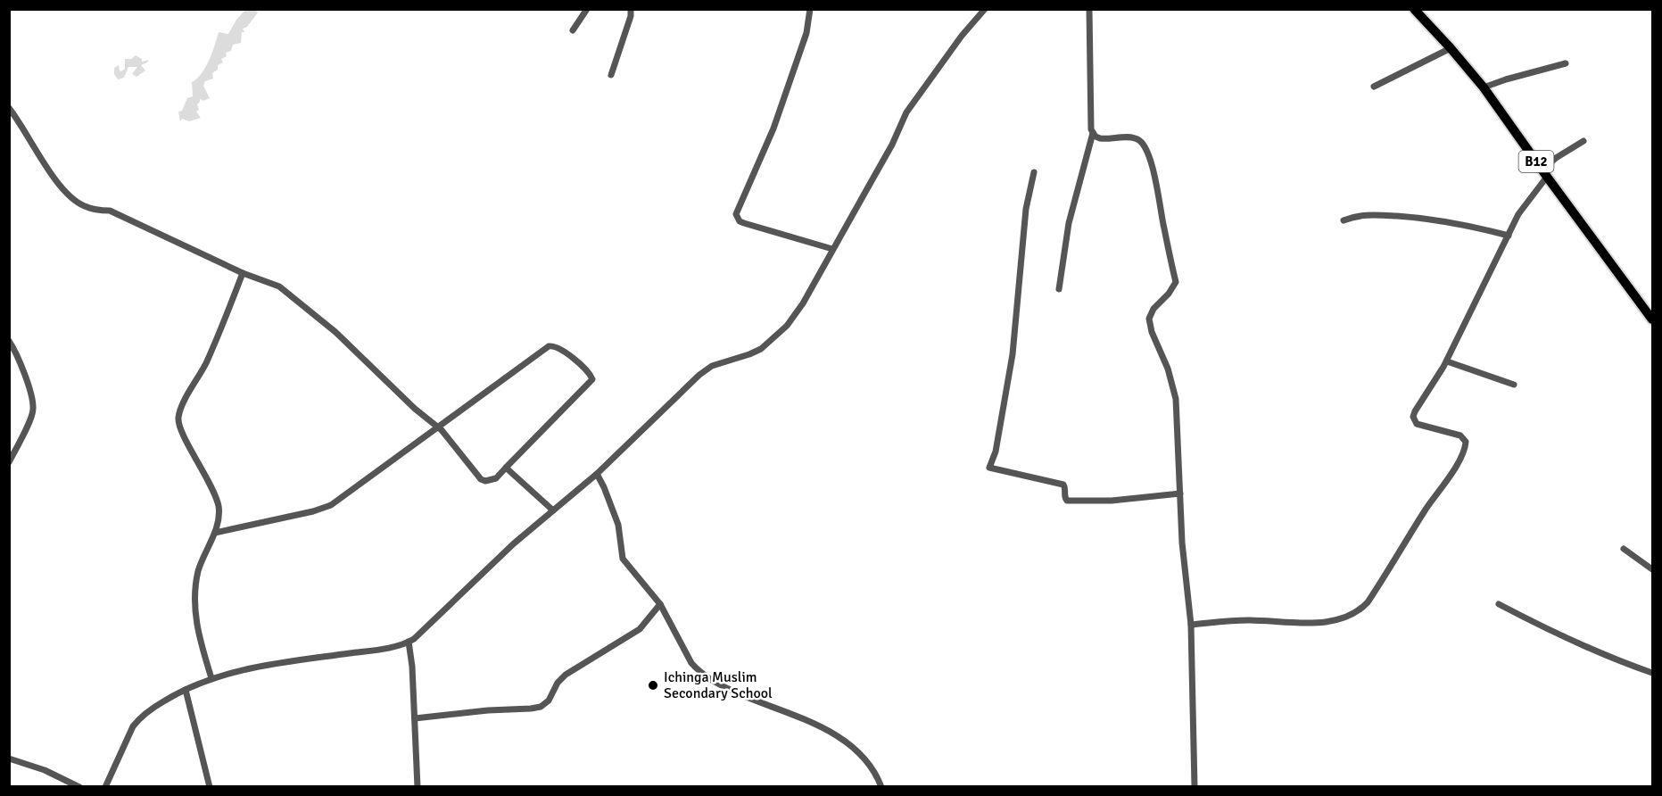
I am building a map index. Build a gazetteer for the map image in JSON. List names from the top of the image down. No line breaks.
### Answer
{"streets":{"highway":["B12"]},"places":["Ichinga Muslim Secondary School"]}
